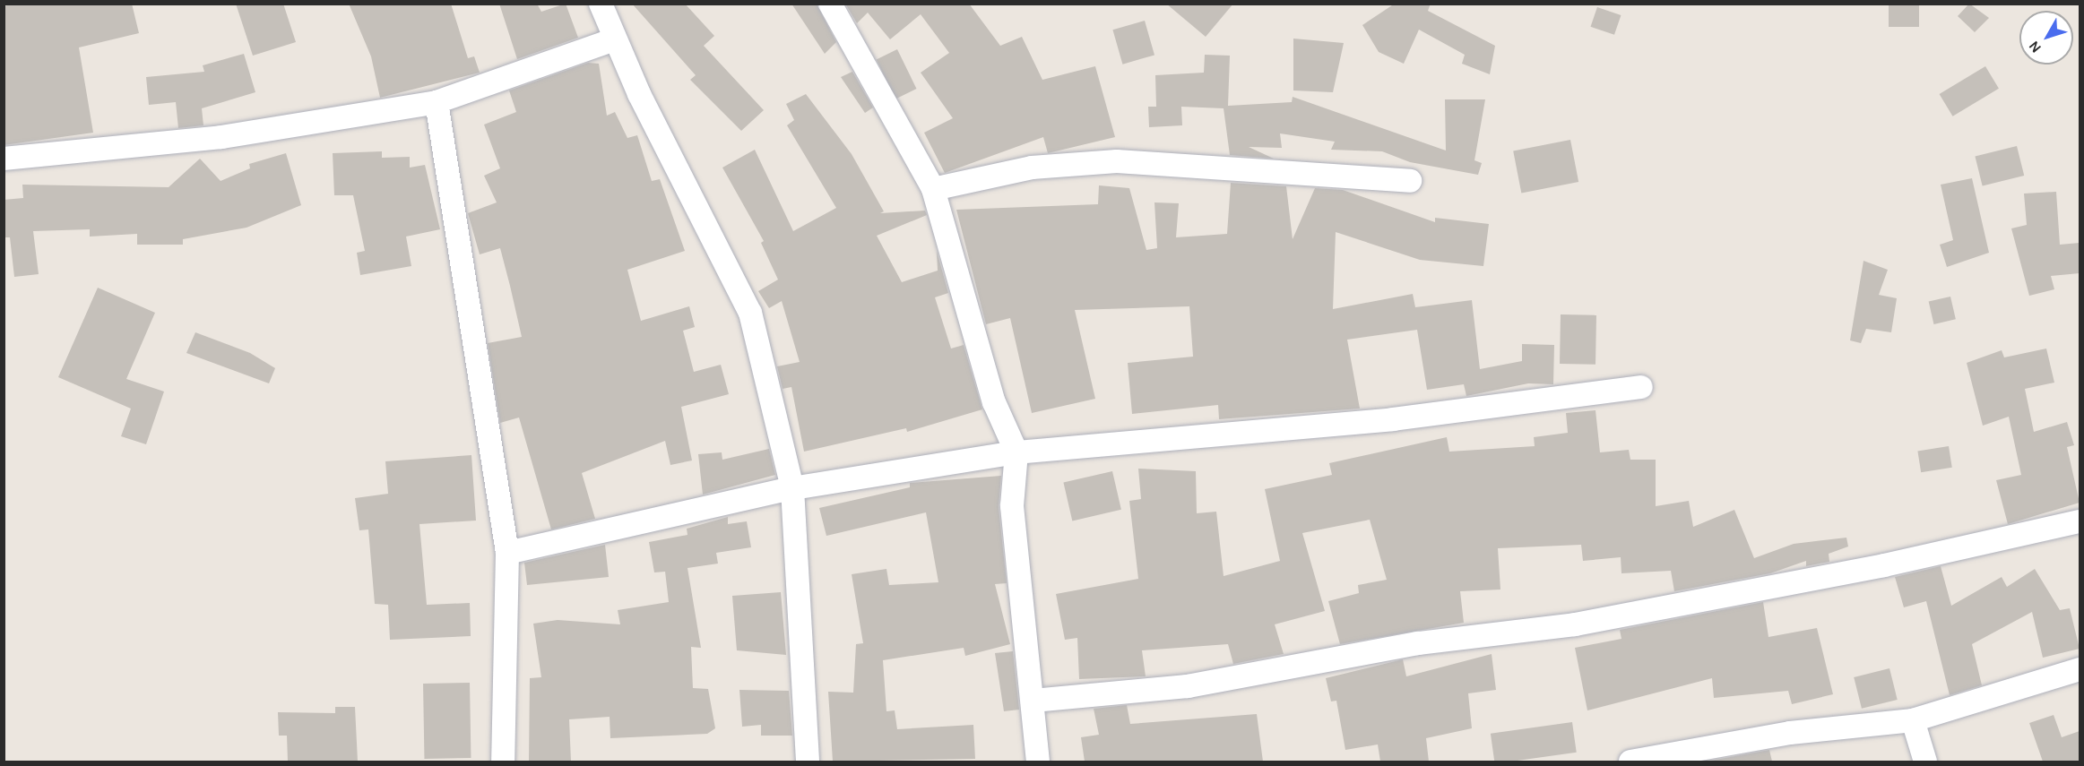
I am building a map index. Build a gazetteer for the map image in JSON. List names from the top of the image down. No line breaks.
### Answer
{"north":"bottom left"}
